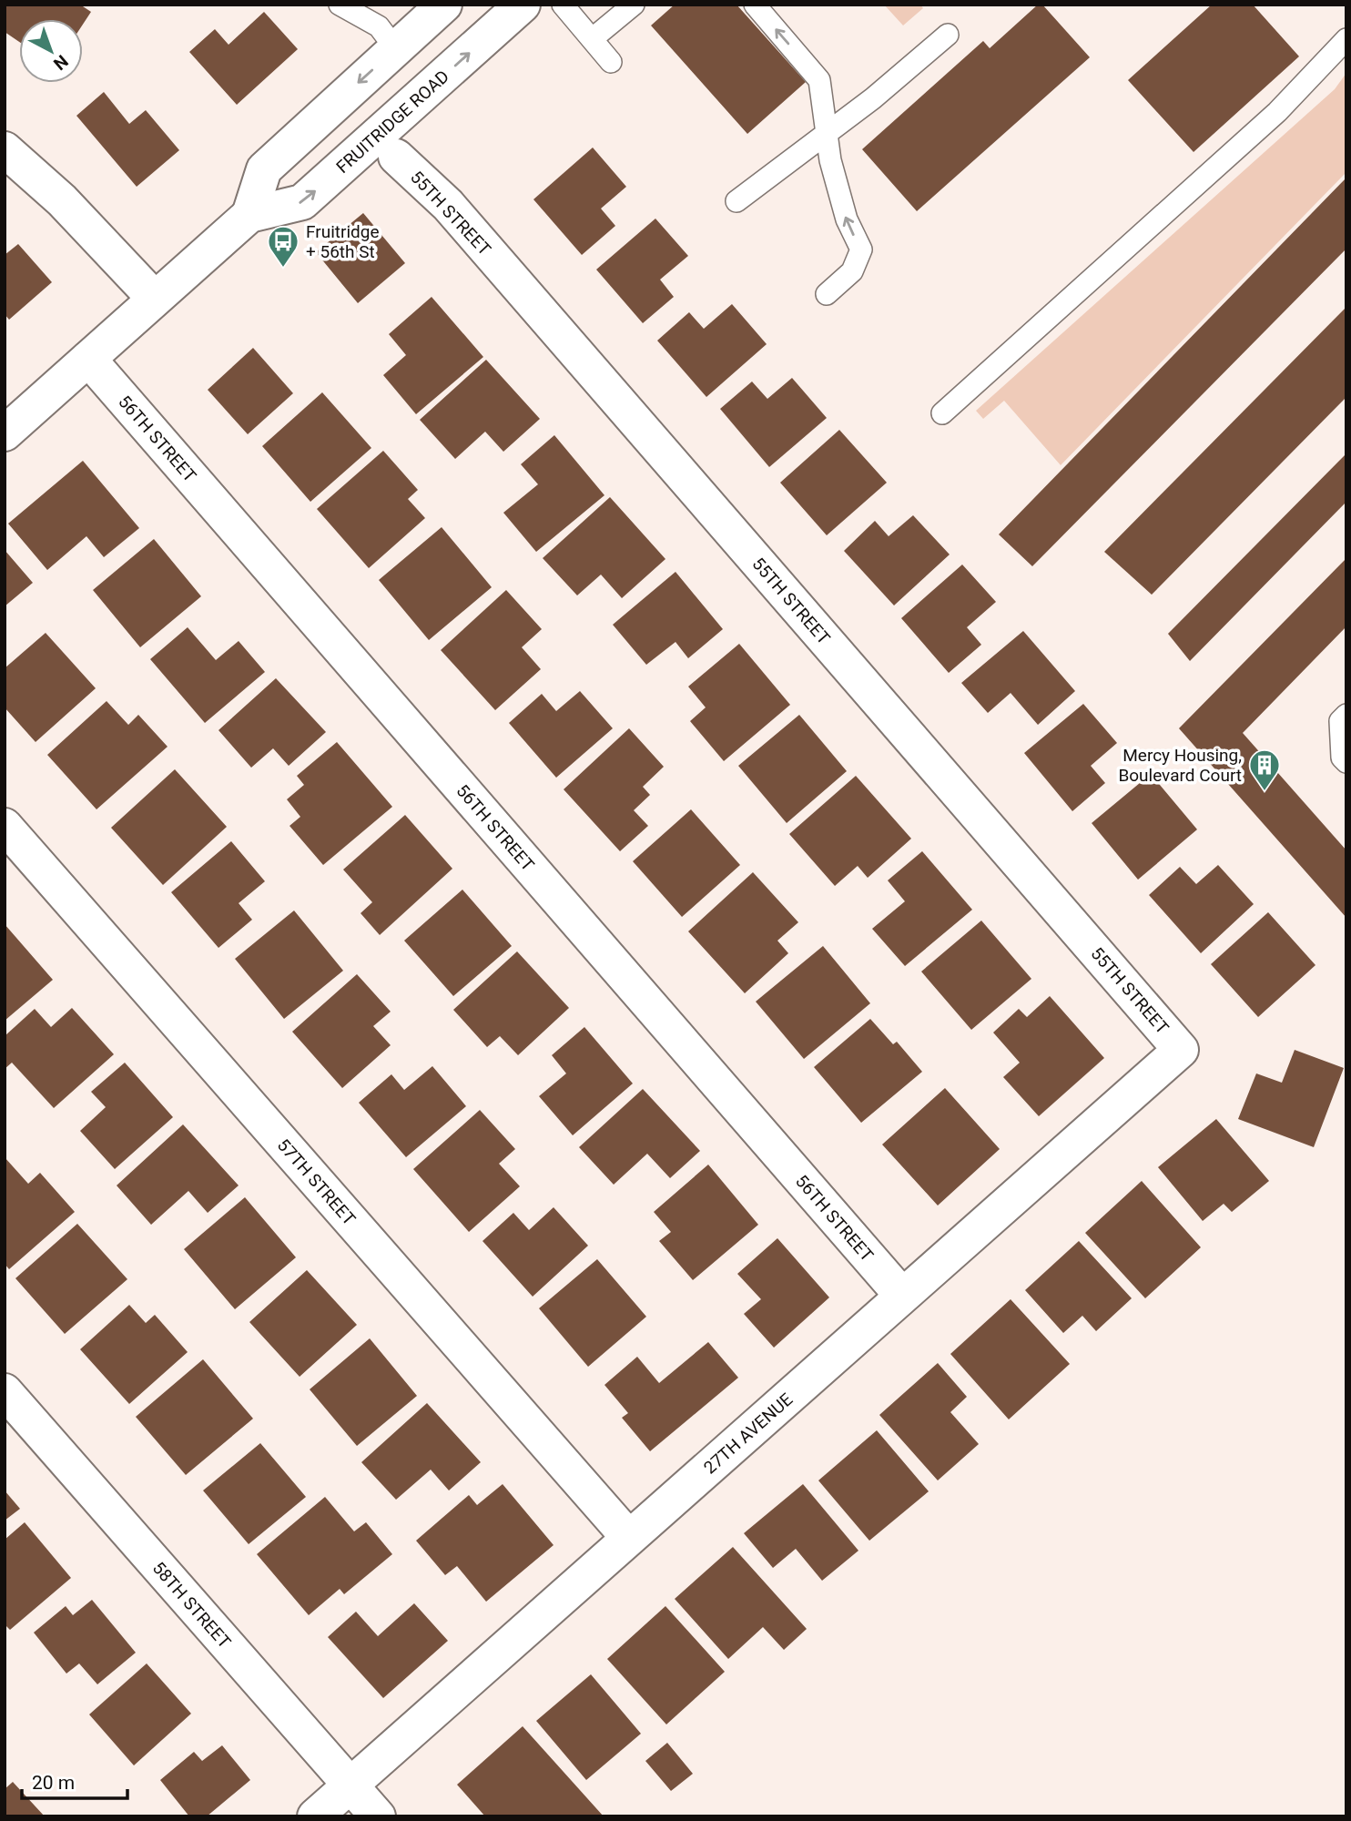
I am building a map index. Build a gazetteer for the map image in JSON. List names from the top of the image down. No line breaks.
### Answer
{"streets":{"street":["FRUITRIDGE ROAD","55TH STREET","56TH STREET","57TH STREET","27TH AVENUE","58TH STREET"]},"crossings":[["FRUITRIDGE ROAD","56TH STREET"],["55TH STREET","27TH AVENUE"],["56TH STREET","27TH AVENUE"],["57TH STREET","27TH AVENUE"],["27TH AVENUE","58TH STREET"]],"places":{"bus stop":["Fruitridge + 56th St"],"building":["Mercy Housing, Boulevard Court"]},"scale_bar":"20 m","north":"bottom right"}
